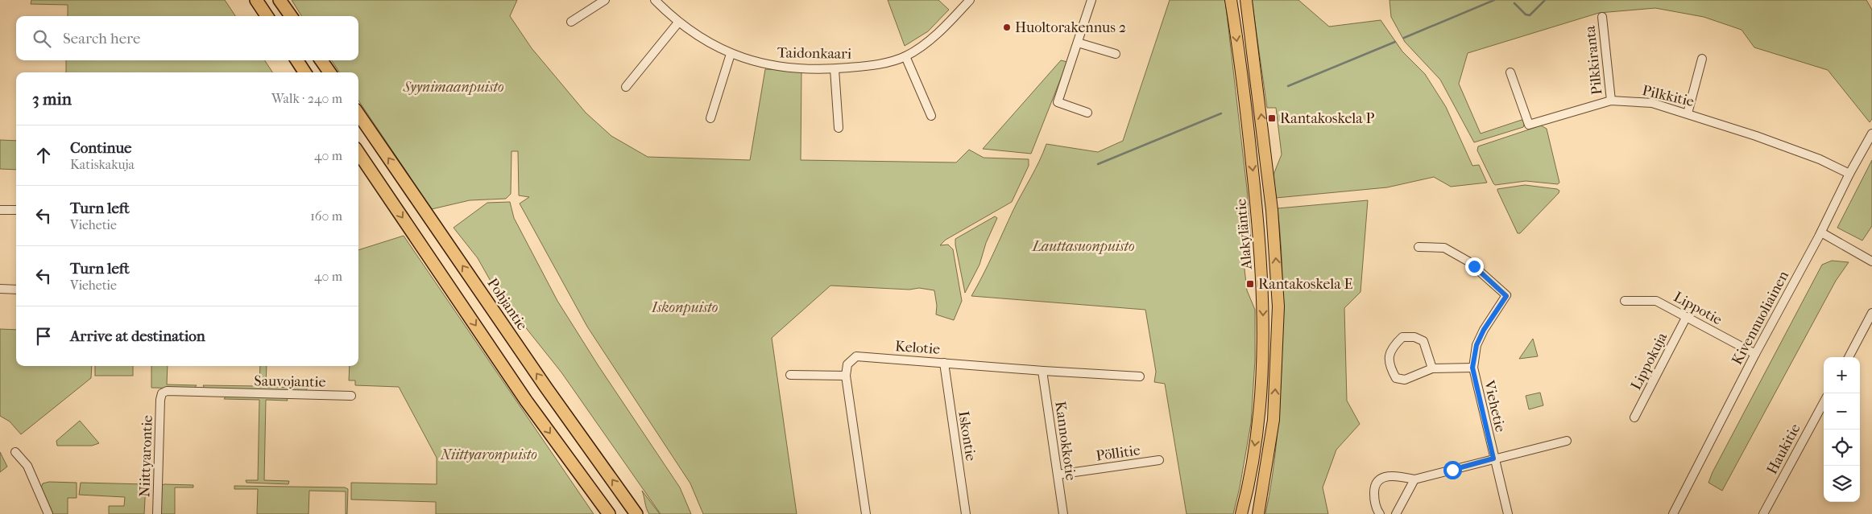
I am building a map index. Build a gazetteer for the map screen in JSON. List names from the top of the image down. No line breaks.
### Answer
{"streets":{"highway":["Pohjantie"],"main road":["Alakyläntie"],"street":["Taidonkaari","Pilkkiranta","Pilkkitie","Lippotie","Kivennuoliainen","Kelotie","Lippokuja","Sauvojantie","Viehetie","Iskontie","Kannokkotie","Haukitie","Pöllitie","Niittyarontie"]},"crossings":[["Pilkkiranta","Pilkkitie"],["Pilkkitie","Kivennuoliainen"],["Lippotie","Kivennuoliainen"],["Lippotie","Lippokuja"],["Kelotie","Iskontie"],["Kelotie","Kannokkotie"],["Sauvojantie","Niittyarontie"],["Kannokkotie","Pöllitie"]],"parks":["Syynimaanpuisto","Lauttasuonpuisto","Iskonpuisto","Niittyaronpuisto"],"places":{"other":["Huoltorakennus 2"],"transit":["Rantakoskela P","Rantakoskela E"]},"page":{"search":"Search here","heading":["3 min","Walk · 240 m"],"list":[["Continue","Katiskakuja","40 m"],["Turn left","Viehetie","160 m"],["Turn left","Viehetie","40 m"],"Arrive at destination"],"map_buttons":["+","−"]}}
